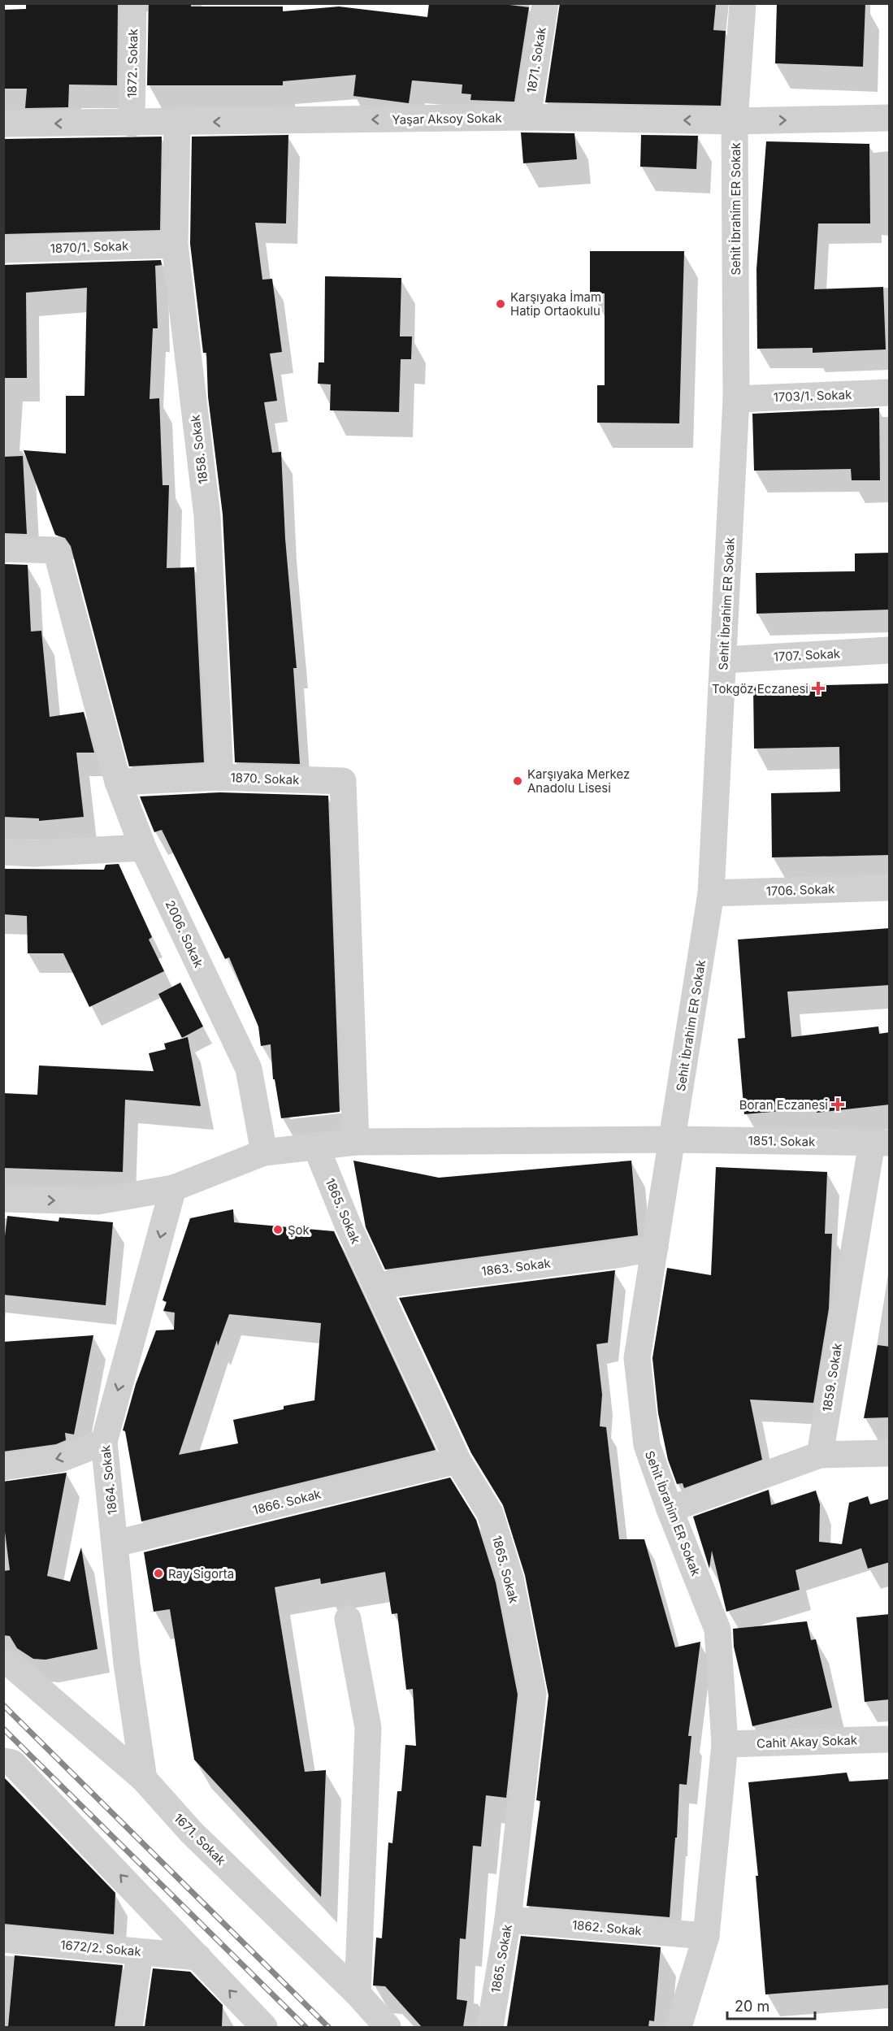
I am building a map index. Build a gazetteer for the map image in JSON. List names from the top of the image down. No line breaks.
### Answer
{"streets":{"street":["1871. Sokak","1872. Sokak","Yaşar Aksoy Sokak","Sehit İbrahim ER Sokak","1870/1. Sokak","1703/1. Sokak","1858. Sokak","1707. Sokak","1870. Sokak","1706. Sokak","2006. Sokak","1851. Sokak","1865. Sokak","1863. Sokak","1859. Sokak","1864. Sokak","1866. Sokak","Cahit Akay Sokak","1671. Sokak","1862. Sokak","1672/2. Sokak"]},"crossings":[["1871. Sokak","Yaşar Aksoy Sokak"],["1872. Sokak","Yaşar Aksoy Sokak"],["Yaşar Aksoy Sokak","Sehit İbrahim ER Sokak"],["Yaşar Aksoy Sokak","1858. Sokak"],["Sehit İbrahim ER Sokak","1703/1. Sokak"],["Sehit İbrahim ER Sokak","1707. Sokak"],["Sehit İbrahim ER Sokak","1706. Sokak"],["Sehit İbrahim ER Sokak","1851. Sokak"],["Sehit İbrahim ER Sokak","1863. Sokak"],["Sehit İbrahim ER Sokak","Cahit Akay Sokak"],["Sehit İbrahim ER Sokak","1862. Sokak"],["1870/1. Sokak","1858. Sokak"],["1858. Sokak","1870. Sokak"],["1870. Sokak","2006. Sokak"],["1870. Sokak","1851. Sokak"],["2006. Sokak","1851. Sokak"],["1851. Sokak","1865. Sokak"],["1851. Sokak","1859. Sokak"],["1851. Sokak","1864. Sokak"],["1865. Sokak","1863. Sokak"],["1865. Sokak","1866. Sokak"],["1865. Sokak","1862. Sokak"],["1864. Sokak","1866. Sokak"],["1864. Sokak","1671. Sokak"]],"one_way":["1864. Sokak"],"places":{"other":["Karşıyaka İmam Hatip Ortaokulu","Karşıyaka Merkez Anadolu Lisesi","Şok","Ray Sigorta"],"health":["Tokgöz Eczanesi","Boran Eczanesi"]},"scale_bar":"20 m"}
